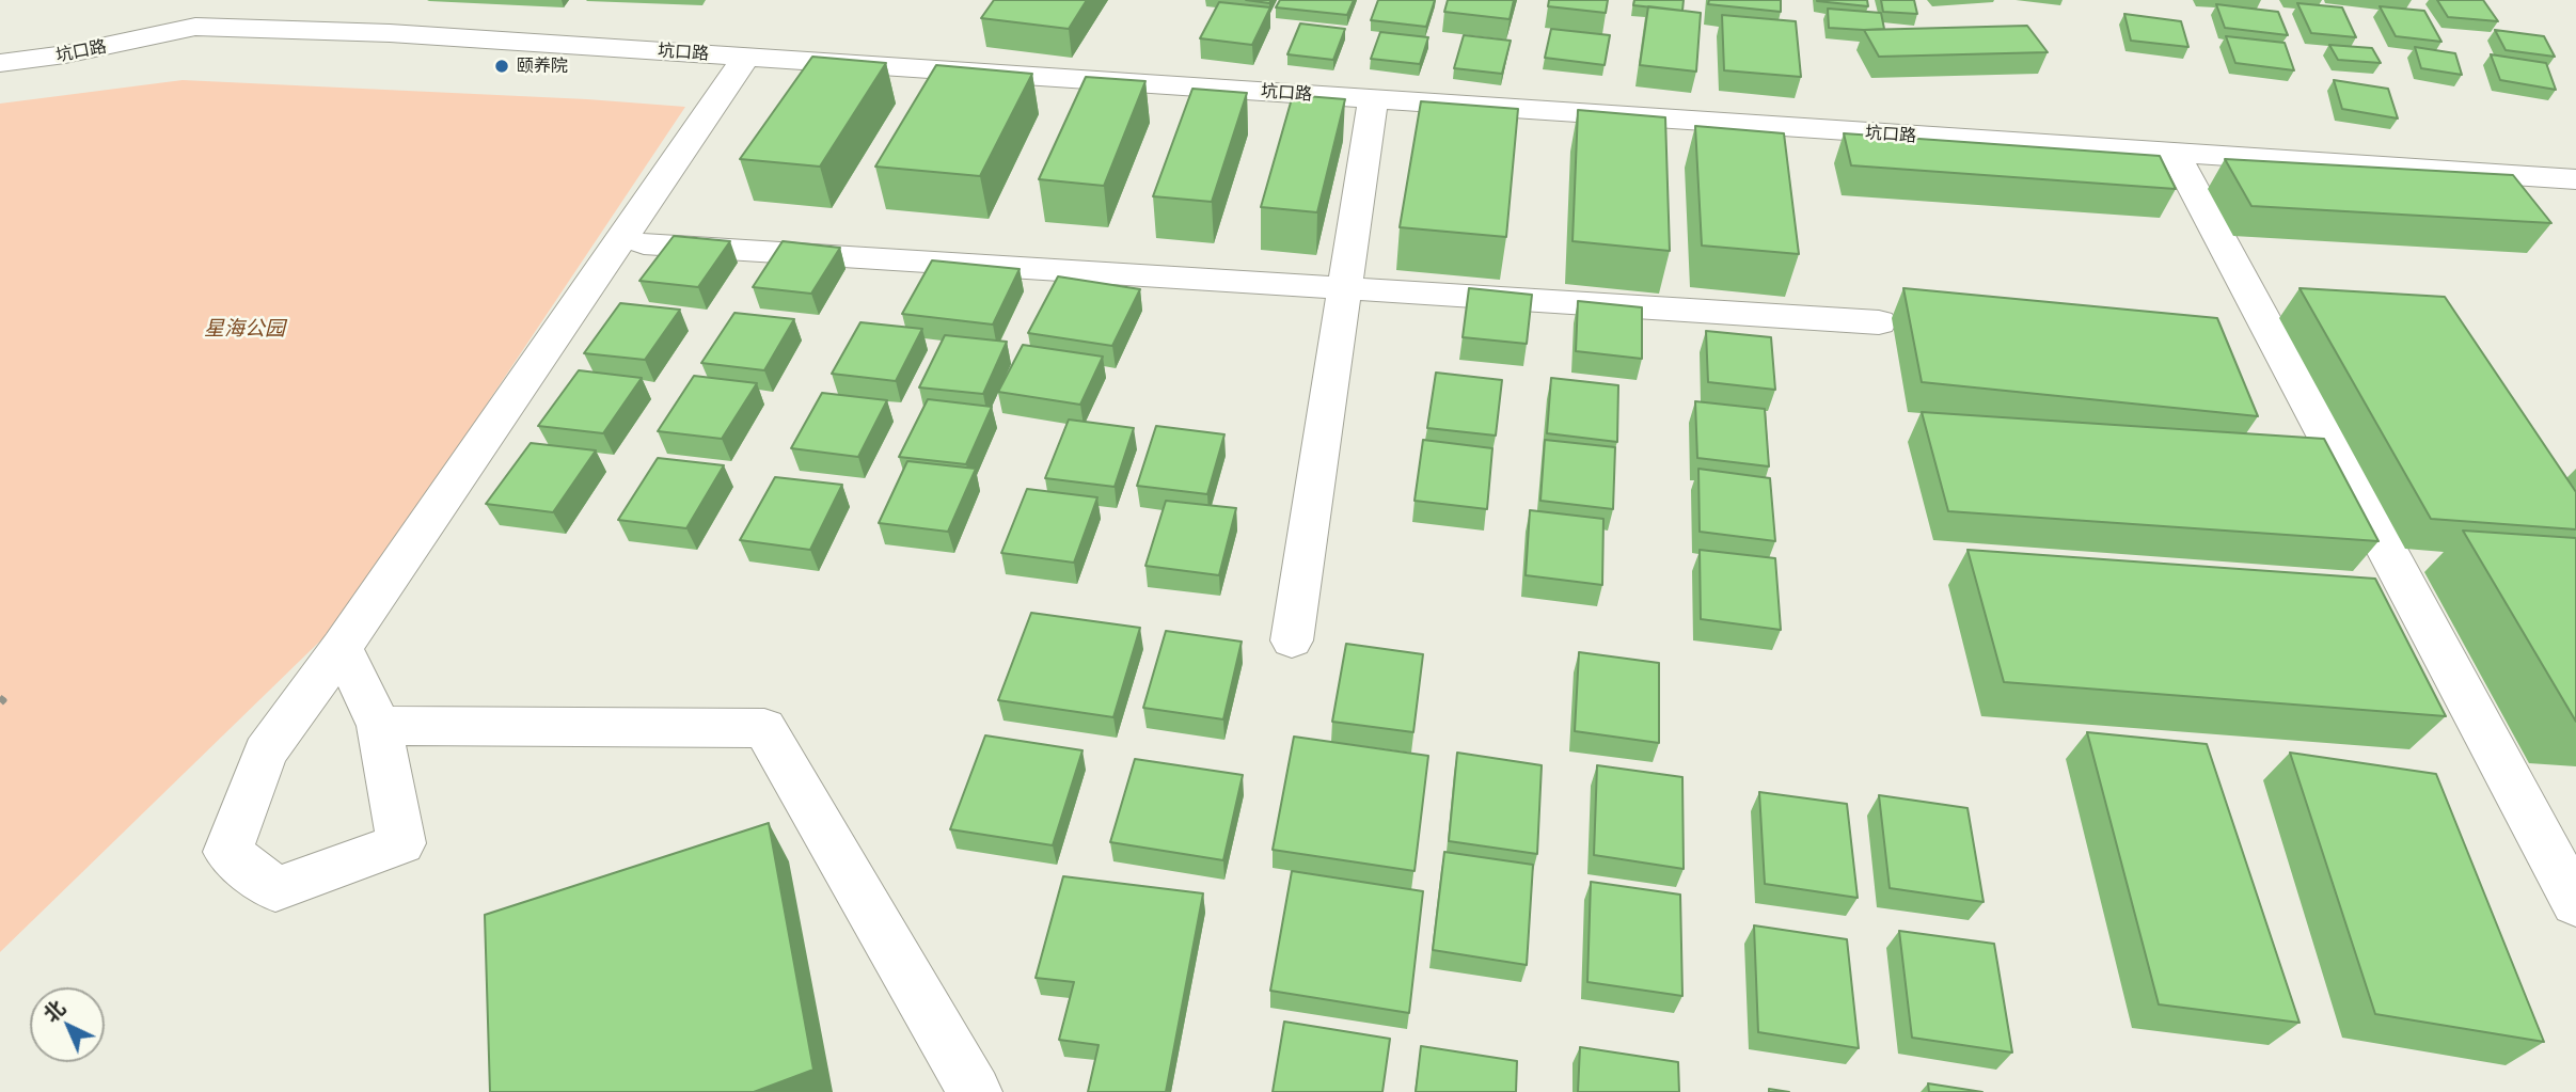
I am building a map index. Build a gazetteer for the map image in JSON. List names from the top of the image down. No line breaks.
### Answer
{"streets":{"street":["坑口路"]},"parks":["星海公园"],"places":["颐养院"],"north":"top left"}
